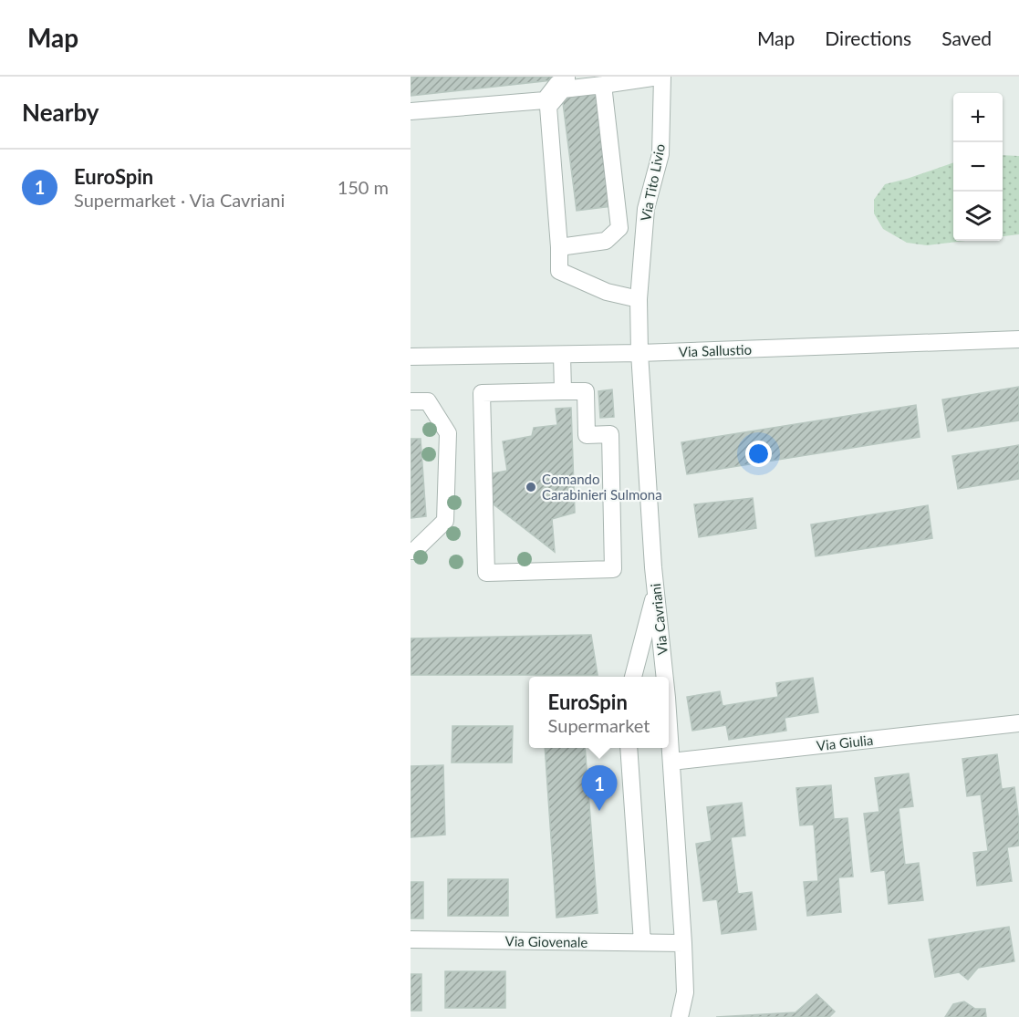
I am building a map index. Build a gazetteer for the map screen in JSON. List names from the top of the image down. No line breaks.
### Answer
{"streets":{"street":["Via Tito Livio","Via Sallustio","Via Cavriani","Via Giulia","Via Giovenale"]},"crossings":[["Via Tito Livio","Via Sallustio"],["Via Tito Livio","Via Cavriani"],["Via Sallustio","Via Cavriani"],["Via Cavriani","Via Giulia"],["Via Cavriani","Via Giovenale"]],"places":["Comando Carabinieri Sulmona"],"page":{"header":"Map","nav":["Map","Directions","Saved"],"heading":"Nearby","map_buttons":["+","−"],"list":[{"mark":"1","name":"EuroSpin","note":"Supermarket · Via Cavriani","value":"150 m"}],"popup":["EuroSpin","Supermarket"],"pins":"1"}}
